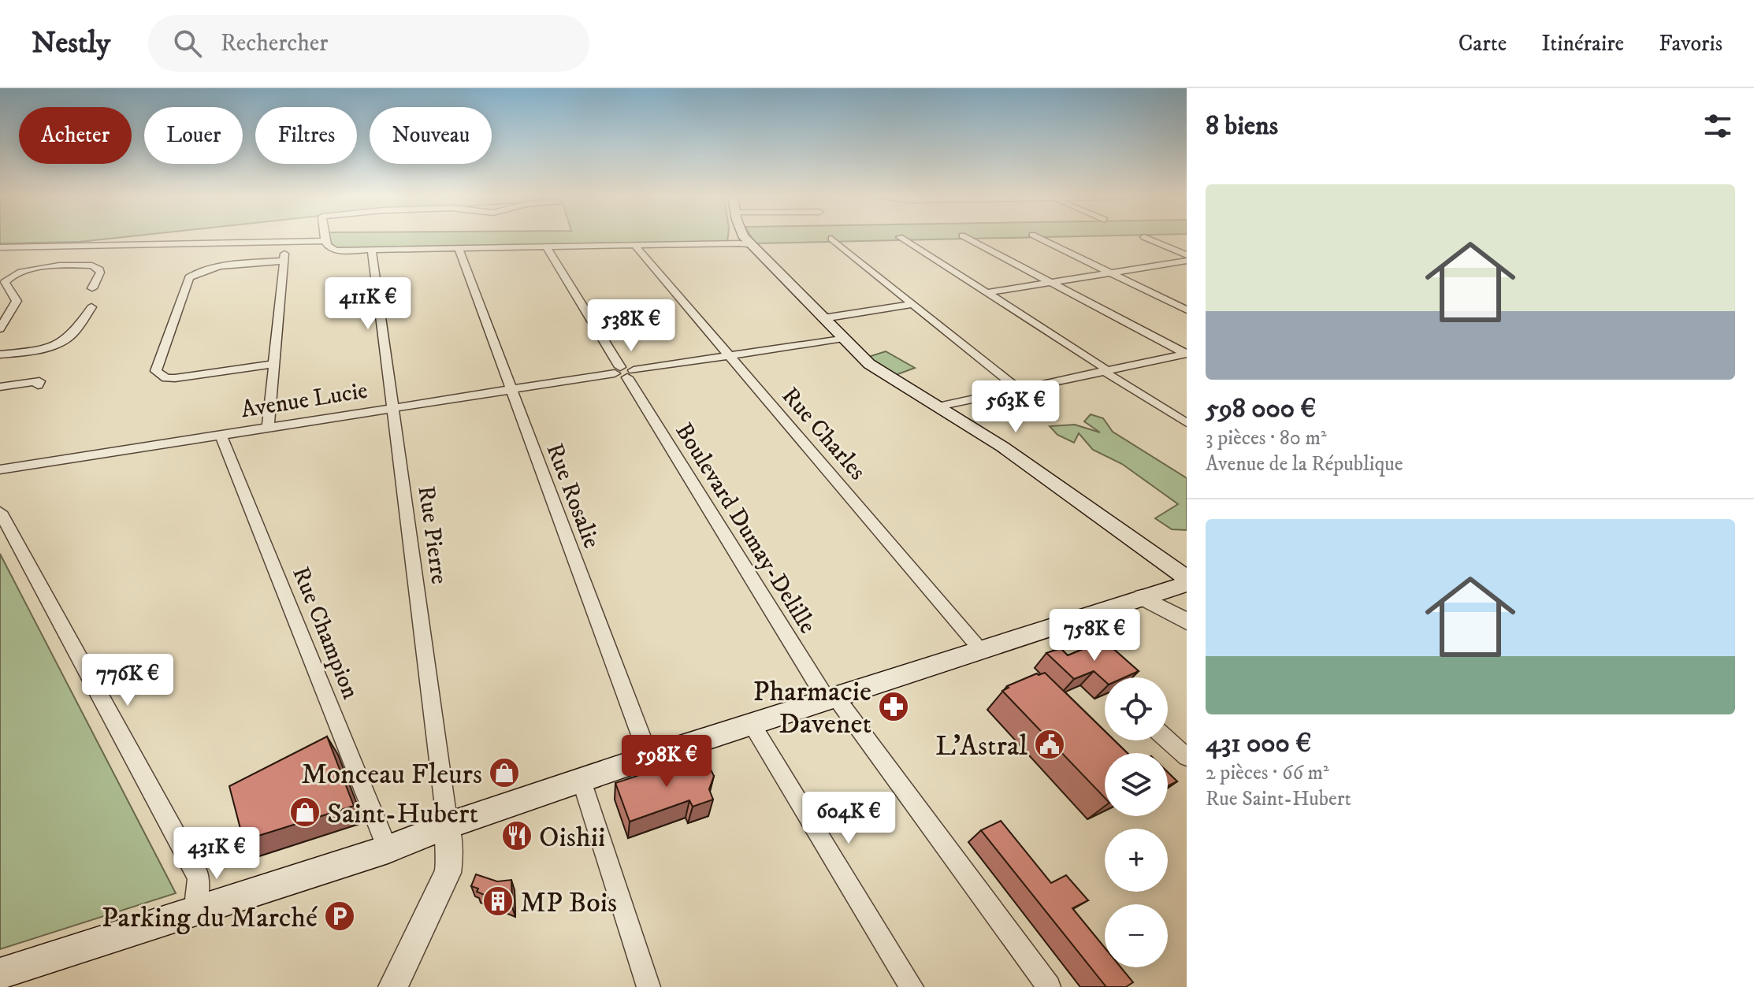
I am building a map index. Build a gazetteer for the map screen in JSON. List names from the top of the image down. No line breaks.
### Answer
{"streets":{"street":["Avenue Lucie","Rue Charles","Rue Rosalie","Boulevard Dumay-Delille","Rue Pierre","Rue Champion"]},"crossings":[["Avenue Lucie","Rue Charles"],["Avenue Lucie","Rue Rosalie"],["Avenue Lucie","Boulevard Dumay-Delille"],["Avenue Lucie","Rue Pierre"],["Avenue Lucie","Rue Champion"]],"places":{"pharmacy":["Pharmacie Davenet"],"public building":["L'Astral"],"shop":["Monceau Fleurs","Saint-Hubert"],"restaurant":["Oishii"],"building":["MP Bois"],"parking":["Parking du Marché"]},"page":{"header":"Nestly","search":"Rechercher","nav":["Carte","Itinéraire","Favoris"],"heading":"8 biens","chip":["Acheter","Louer","Filtres","Nouveau"],"list":[{"name":"598 000 €","note":"3 pièces · 80 m² · Avenue de la République"},{"name":"431 000 €","note":"2 pièces · 66 m² · Rue Saint-Hubert"}],"price":["411K €","538K €","563K €","758K €","776K €","598K €","604K €","431K €"],"map_buttons":["+","−"]}}
